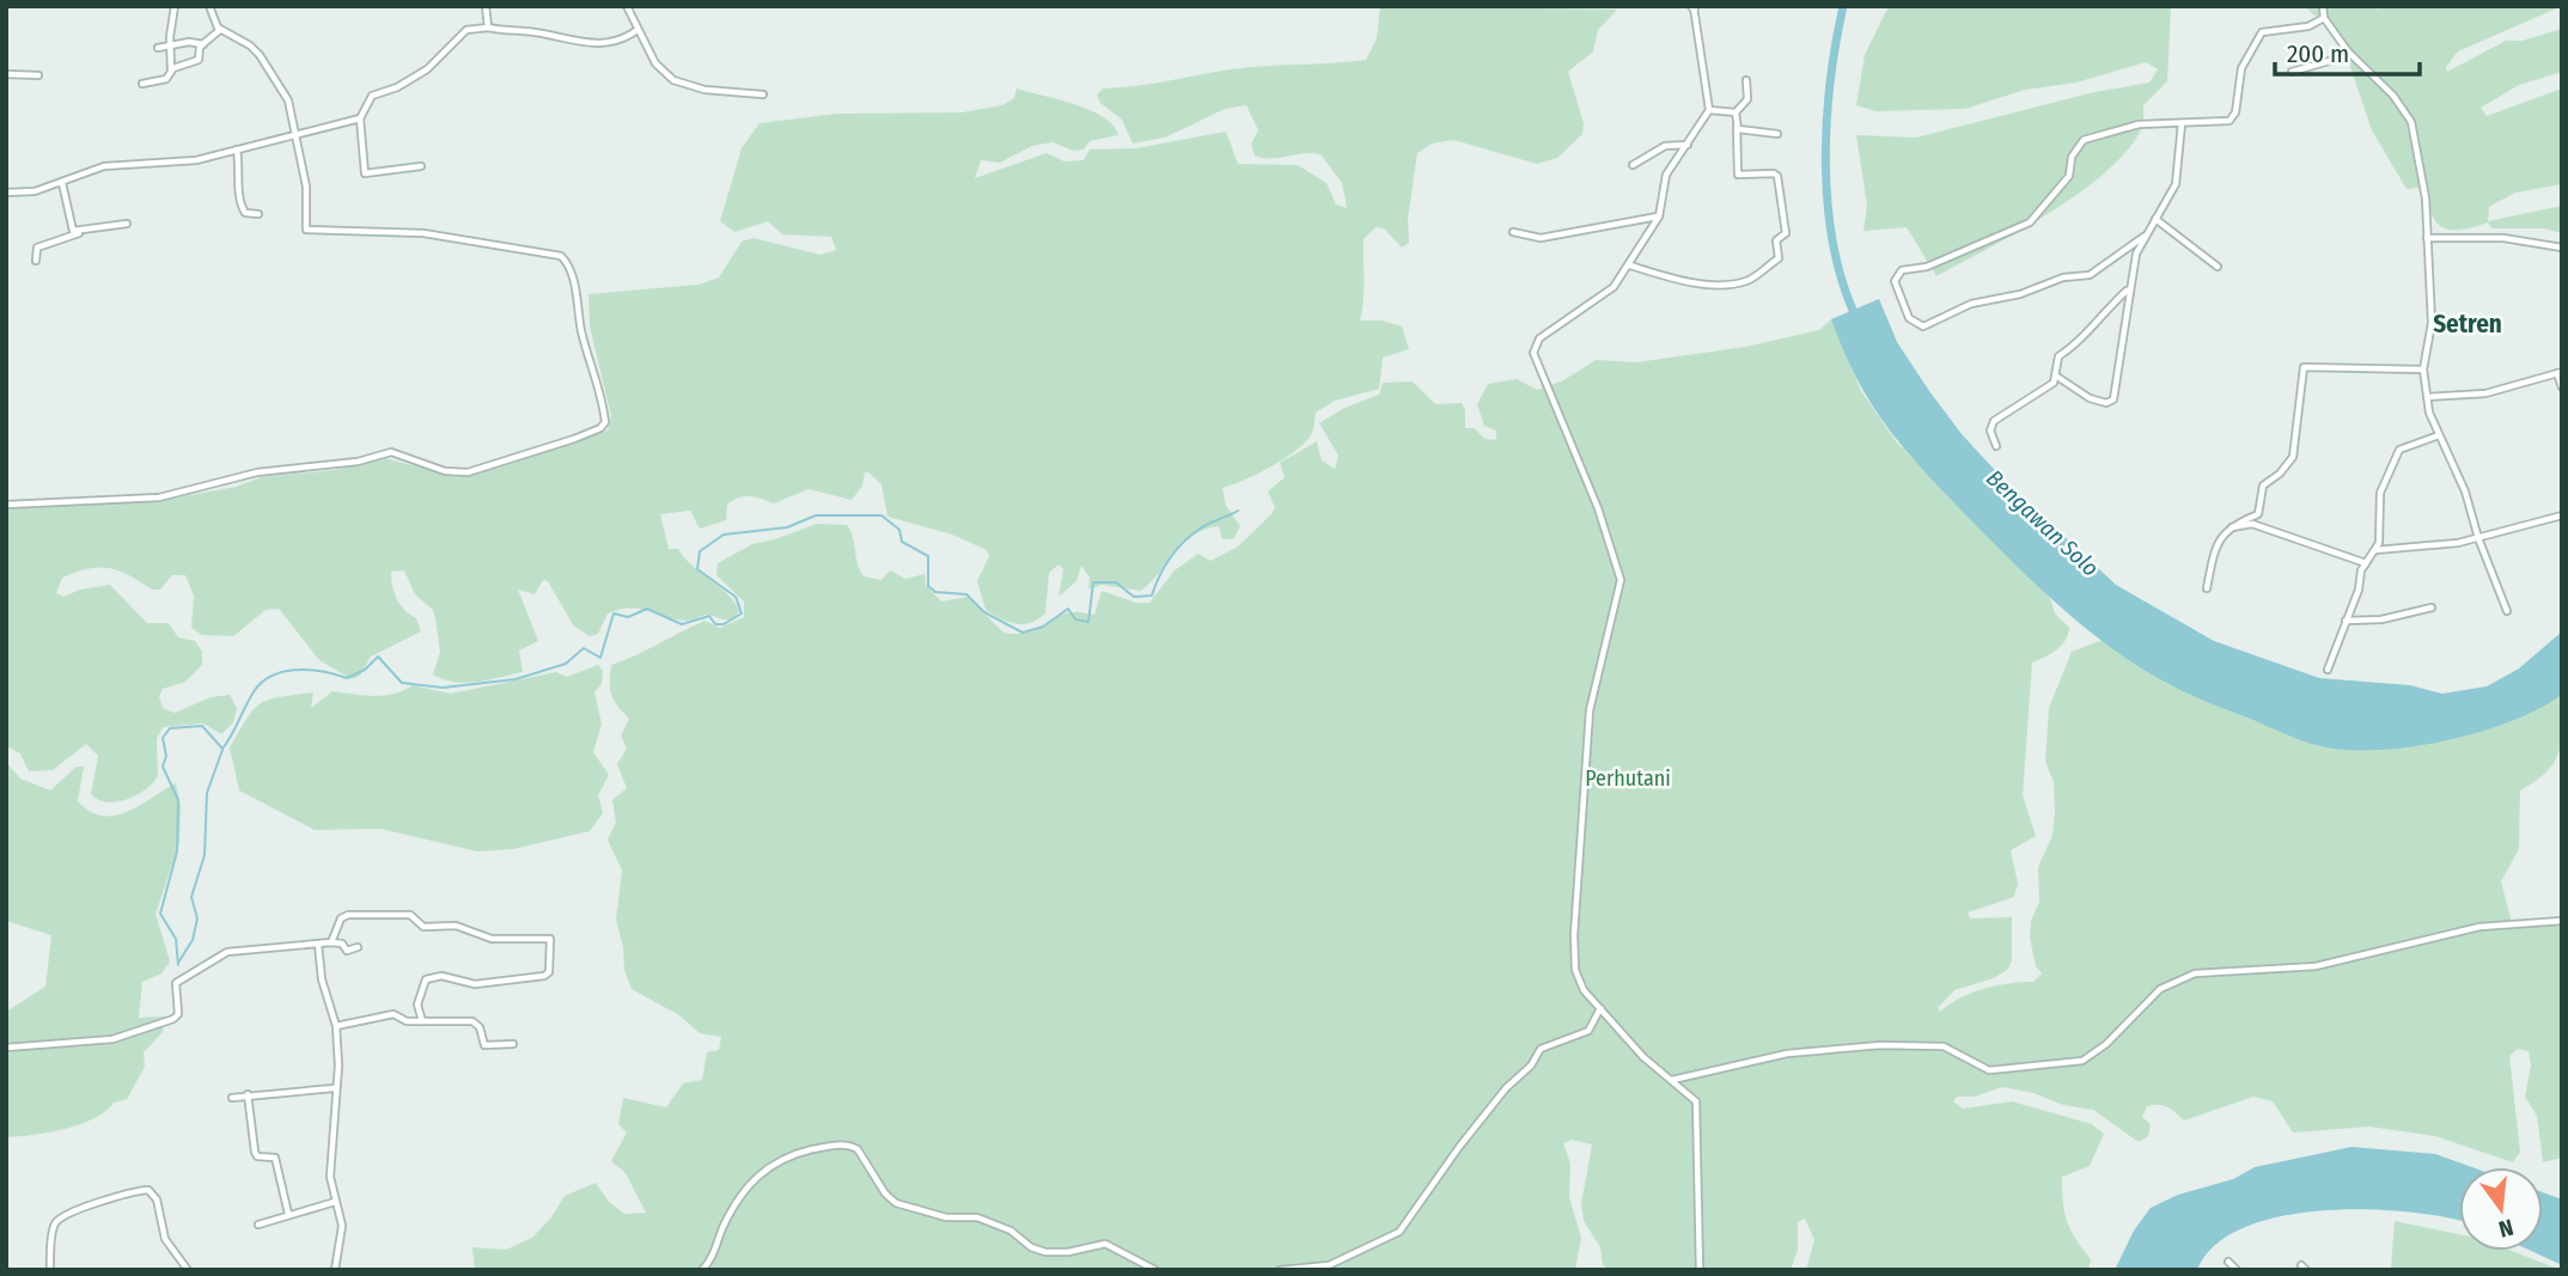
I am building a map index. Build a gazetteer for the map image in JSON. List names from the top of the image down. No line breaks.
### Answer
{"districts":["Setren"],"water":["Bengawan Solo"],"parks":["Perhutani"],"scale_bar":"200 m","north":"bottom"}
